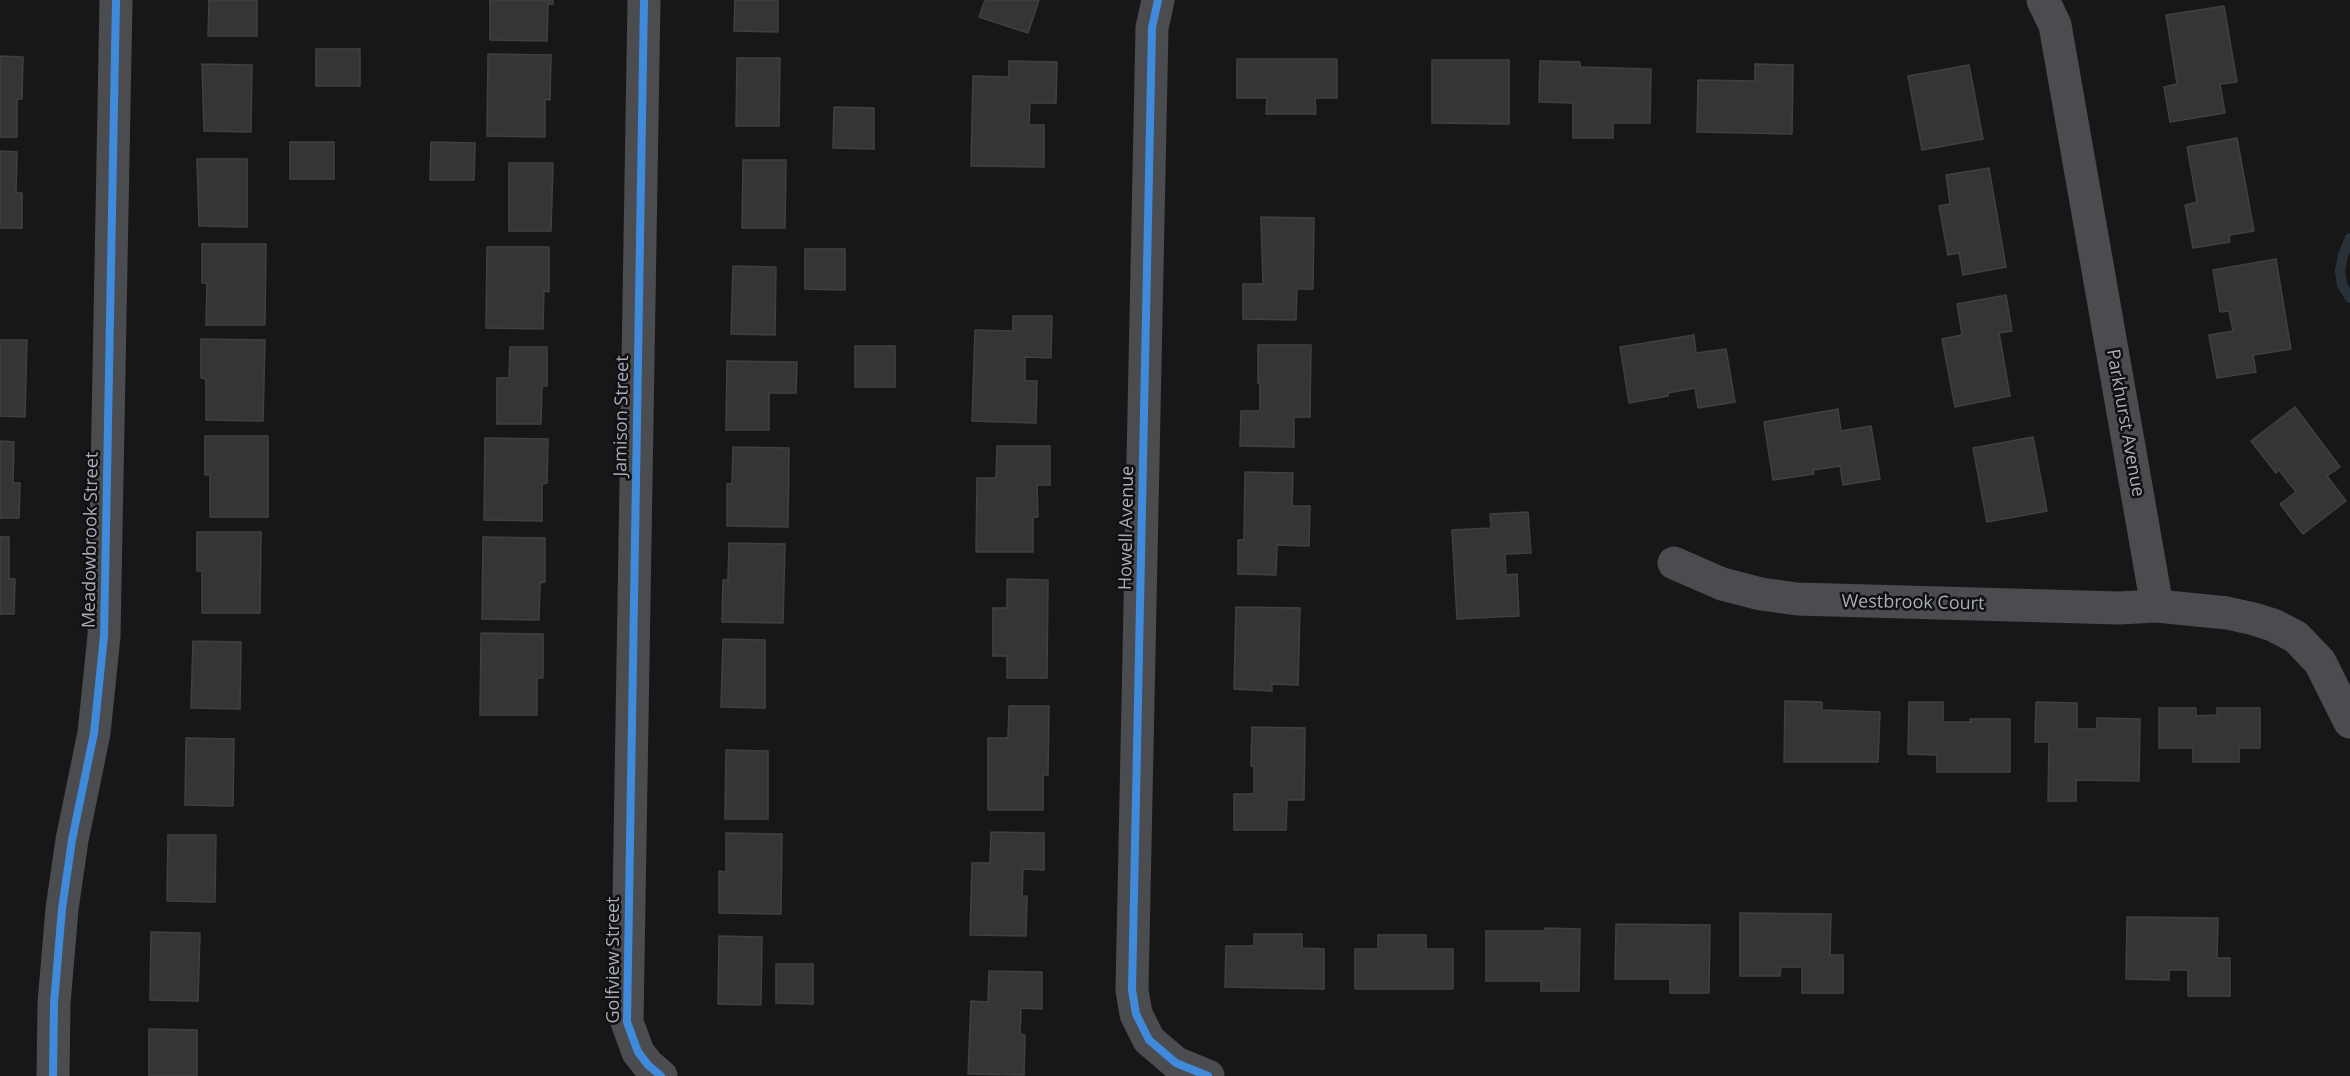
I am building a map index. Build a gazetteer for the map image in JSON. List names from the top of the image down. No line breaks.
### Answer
{"streets":{"street":["Jamison Street","Parkhurst Avenue","Howell Avenue","Meadowbrook Street","Westbrook Court","Golfview Street"]},"crossings":[["Jamison Street","Golfview Street"],["Parkhurst Avenue","Westbrook Court"]]}
